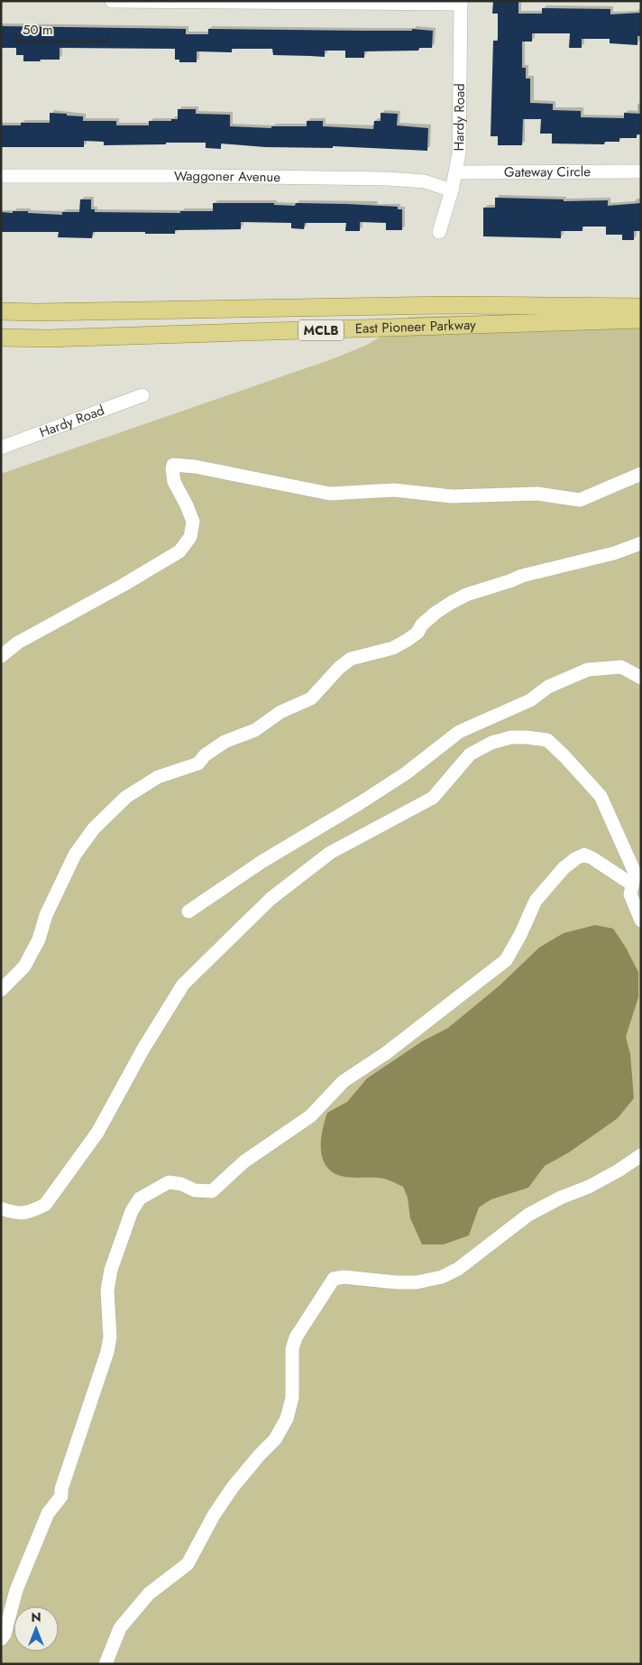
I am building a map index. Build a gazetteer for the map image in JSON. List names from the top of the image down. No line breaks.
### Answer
{"streets":{"main road":["East Pioneer Parkway","MCLB"],"street":["Hardy Road","Gateway Circle","Waggoner Avenue"]},"crossings":[["Hardy Road","Gateway Circle"],["Hardy Road","Waggoner Avenue"]],"scale_bar":"50 m","north":"top"}
